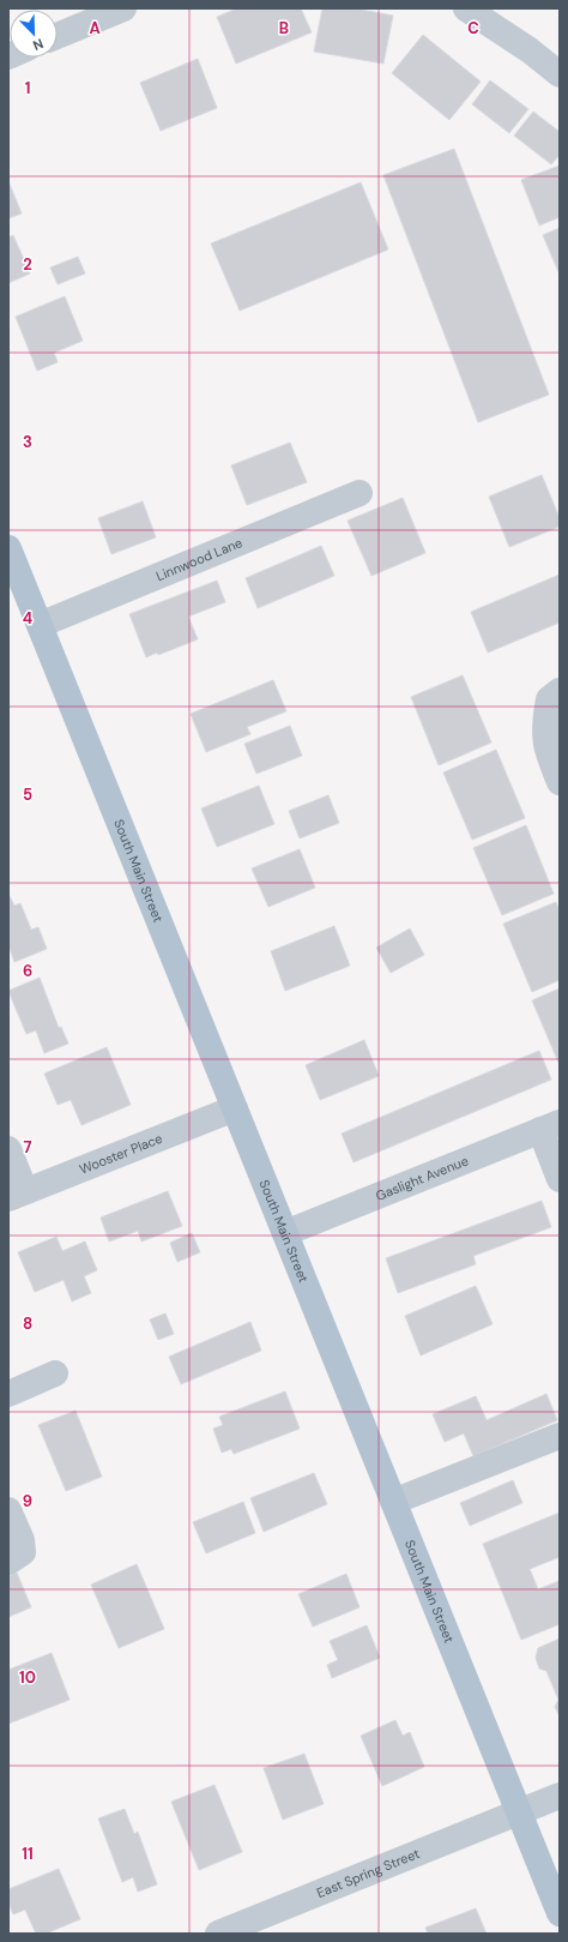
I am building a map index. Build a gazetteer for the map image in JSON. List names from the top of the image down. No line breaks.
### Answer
{"streets":{"main road":["South Main Street"],"street":["Linnwood Lane","Wooster Place","Gaslight Avenue","East Spring Street"]},"crossings":[["Linnwood Lane","South Main Street"],["South Main Street","Wooster Place"],["South Main Street","Gaslight Avenue"],["South Main Street","East Spring Street"]],"north":"bottom right","grid":{"columns":["A","B","C"],"rows":["1","2","3","4","5","6","7","8","9","10","11"]}}
